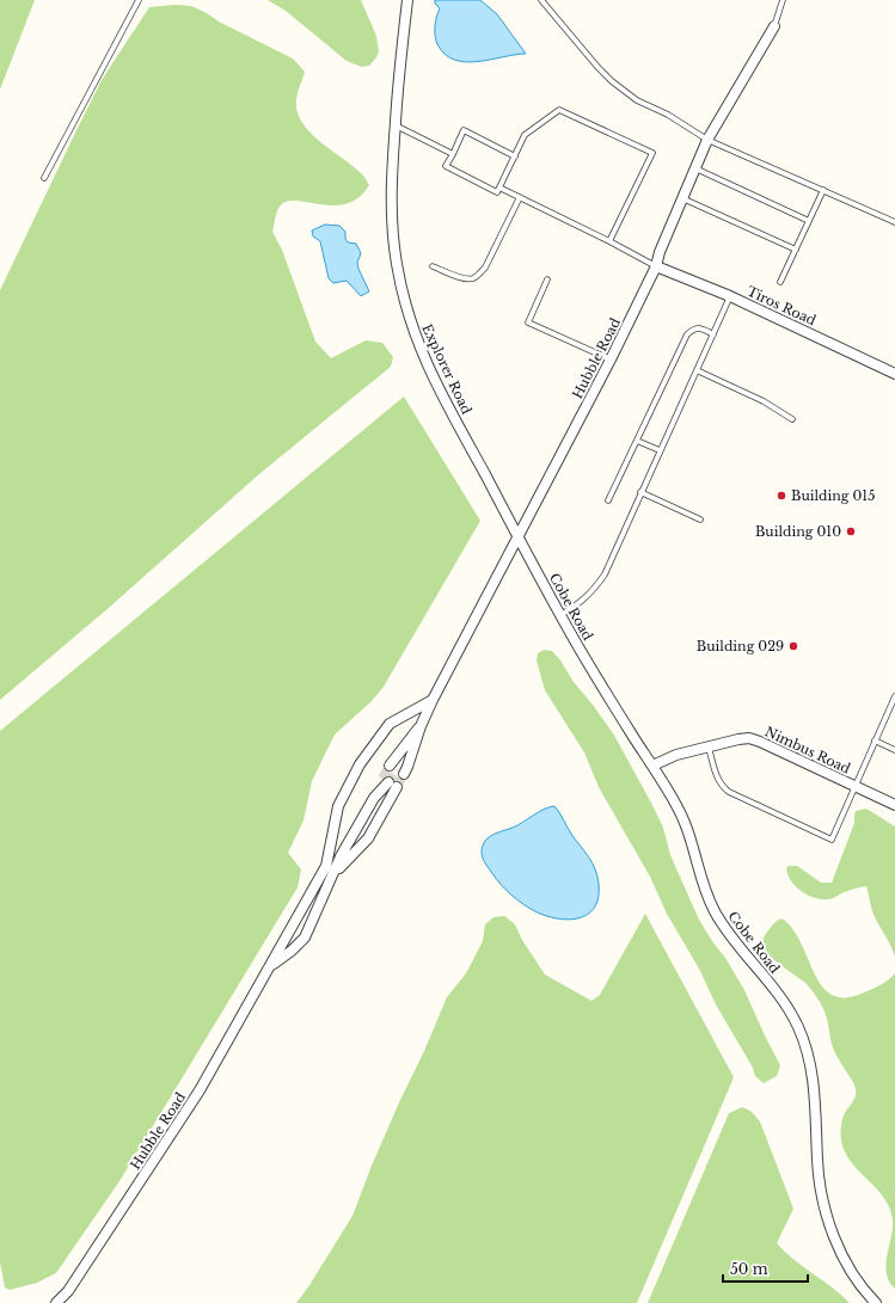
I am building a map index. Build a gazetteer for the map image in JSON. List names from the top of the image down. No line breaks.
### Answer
{"streets":{"street":["Tiros Road","Hubble Road","Explorer Road","Cobe Road","Nimbus Road"]},"crossings":[["Tiros Road","Hubble Road"],["Hubble Road","Explorer Road"],["Hubble Road","Cobe Road"],["Explorer Road","Cobe Road"],["Cobe Road","Nimbus Road"]],"places":["Building 015","Building 010","Building 029"],"scale_bar":"50 m"}
